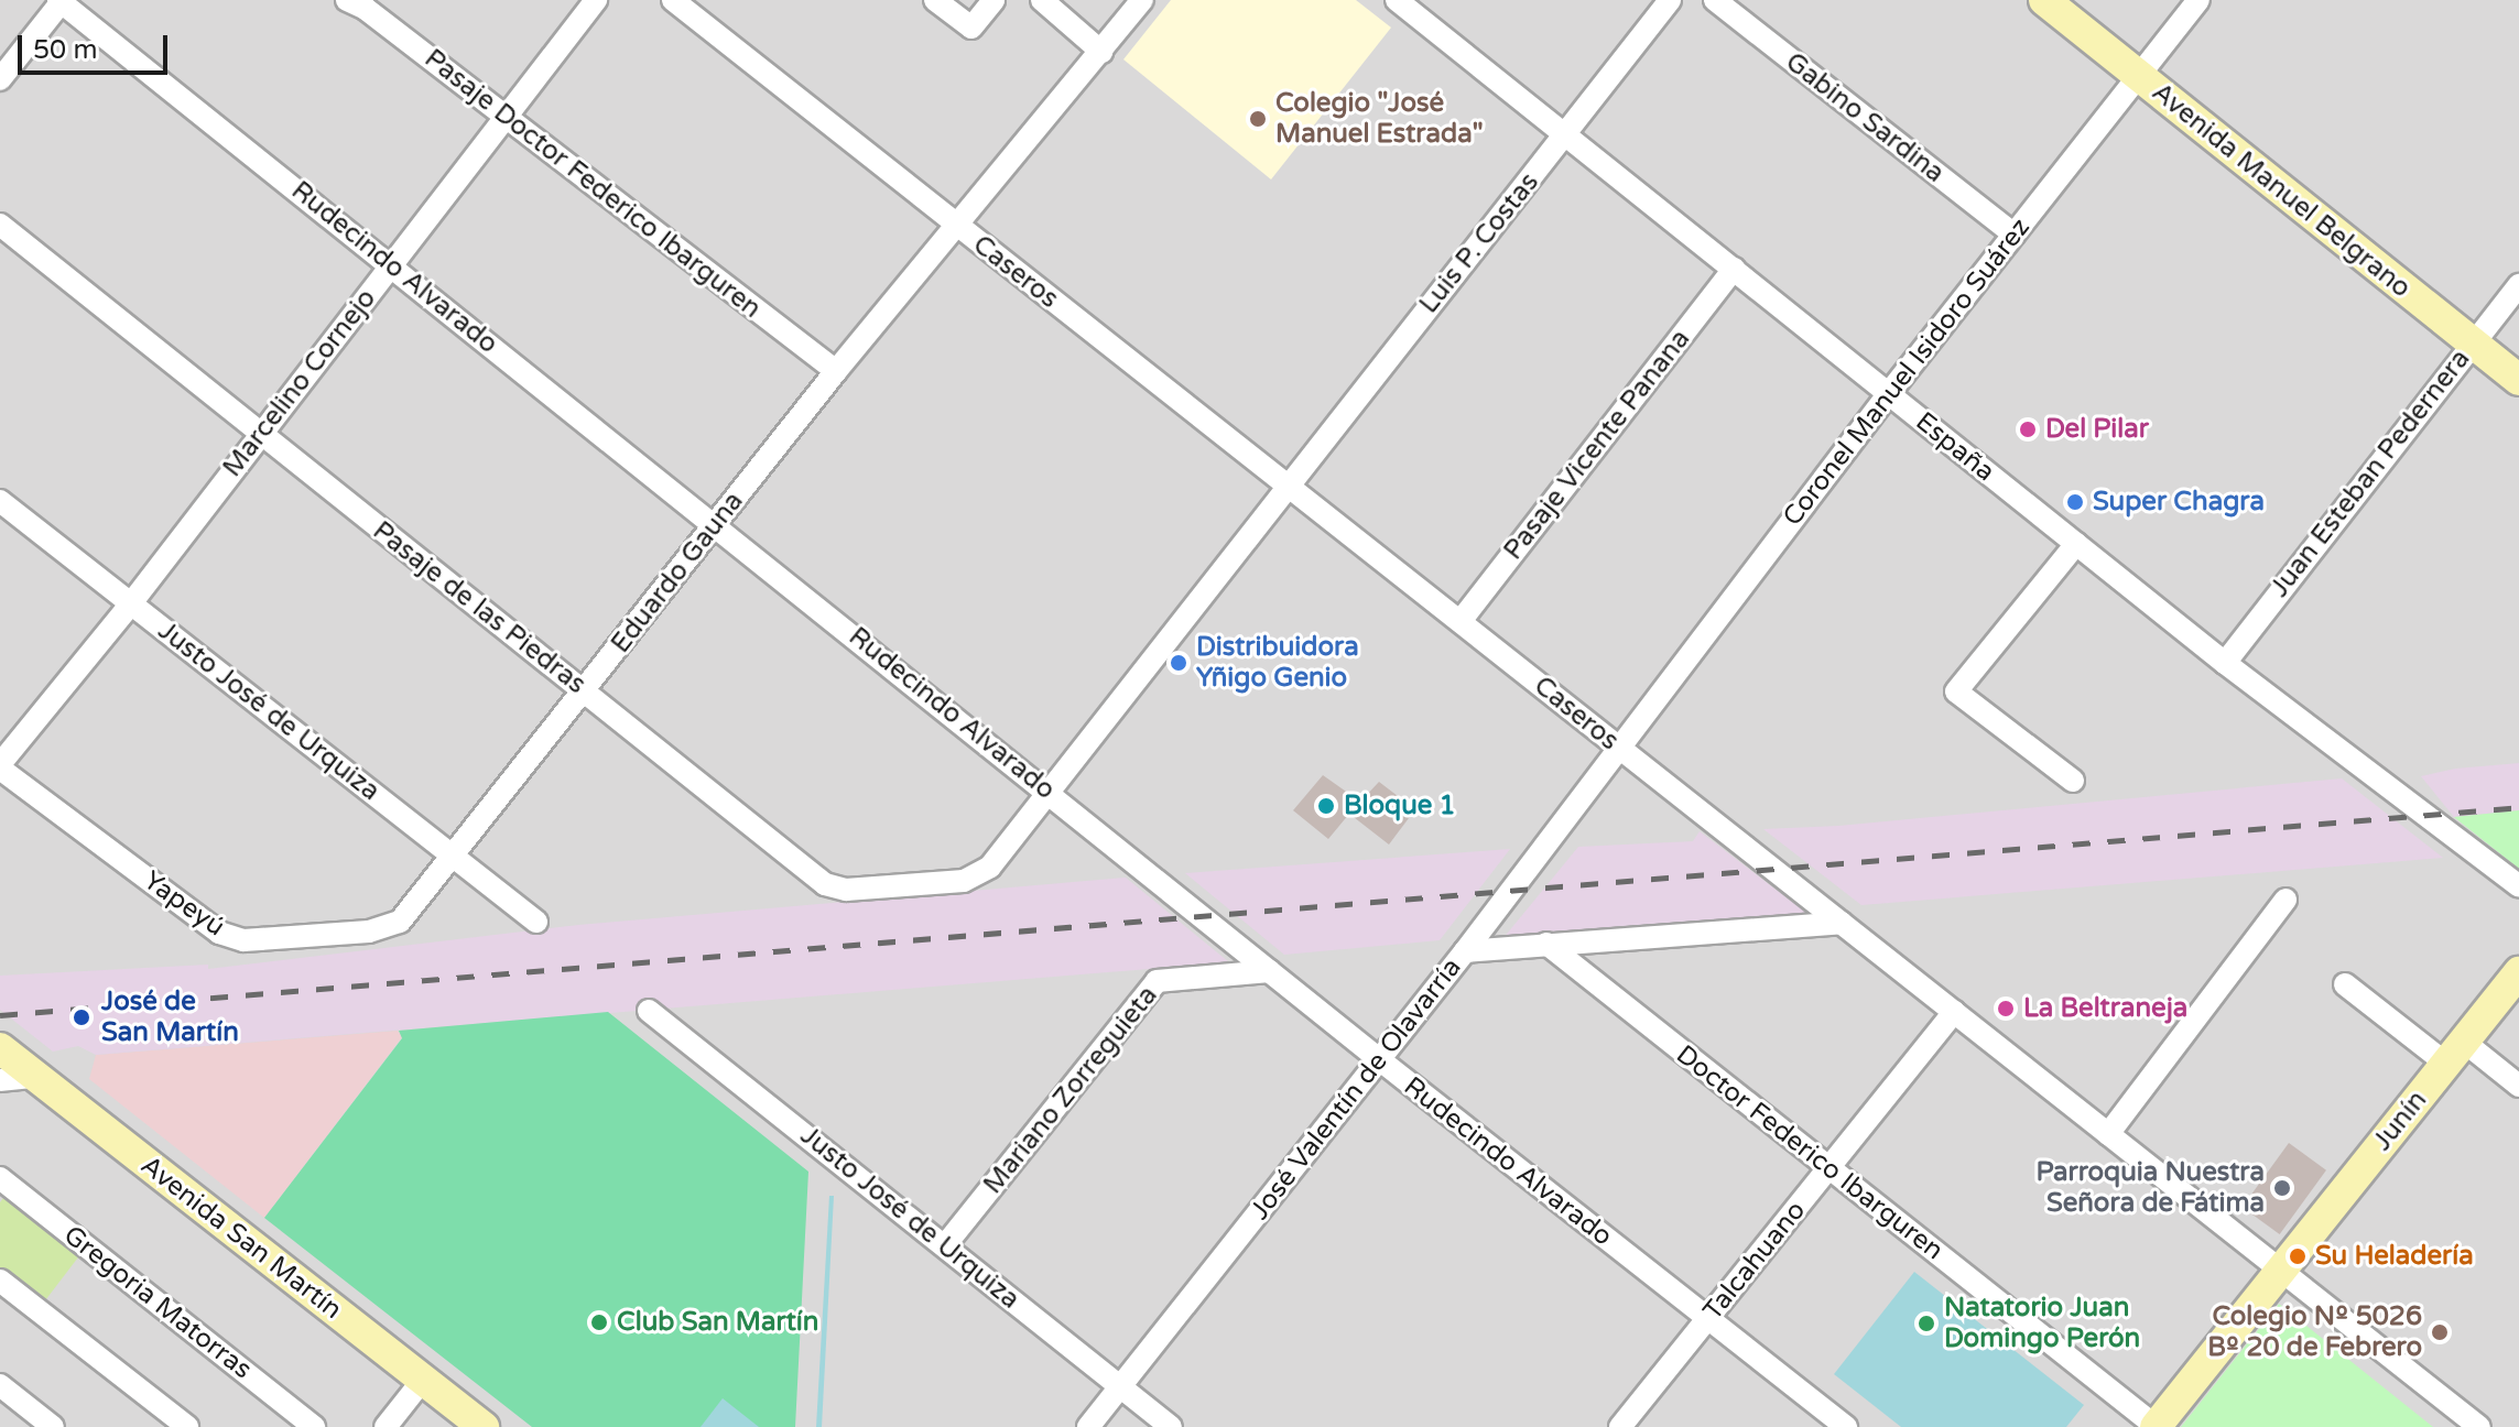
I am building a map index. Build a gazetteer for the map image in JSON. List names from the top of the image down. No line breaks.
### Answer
{"streets":{"main road":["Avenida Manuel Belgrano","Junín","Avenida San Martín"],"street":["Gabino Sardina","Pasaje Doctor Federico Ibarguren","Luis P. Costas","Rudecindo Alvarado","Caseros","Coronel Manuel Isidoro Suárez","Marcelino Cornejo","Pasaje Vicente Panana","España","Juan Esteban Pedernera","Eduardo Gauna","Pasaje de las Piedras","Justo José de Urquiza","Yapeyú","José Valentín de Olavarría","Mariano Zorreguieta","Doctor Federico Ibarguren","Talcahuano","Gregoria Matorras"]},"crossings":[["Gabino Sardina","Coronel Manuel Isidoro Suárez"],["Pasaje Doctor Federico Ibarguren","Marcelino Cornejo"],["Pasaje Doctor Federico Ibarguren","Eduardo Gauna"],["Avenida Manuel Belgrano","Coronel Manuel Isidoro Suárez"],["Avenida Manuel Belgrano","Juan Esteban Pedernera"],["Luis P. Costas","Rudecindo Alvarado"],["Luis P. Costas","Caseros"],["Luis P. Costas","España"],["Luis P. Costas","Pasaje de las Piedras"],["Rudecindo Alvarado","Marcelino Cornejo"],["Rudecindo Alvarado","Eduardo Gauna"],["Rudecindo Alvarado","José Valentín de Olavarría"],["Rudecindo Alvarado","Mariano Zorreguieta"],["Rudecindo Alvarado","Talcahuano"],["Caseros","Coronel Manuel Isidoro Suárez"],["Caseros","Pasaje Vicente Panana"],["Caseros","Eduardo Gauna"],["Caseros","José Valentín de Olavarría"],["Caseros","Junín"],["Caseros","Talcahuano"],["Coronel Manuel Isidoro Suárez","España"],["Coronel Manuel Isidoro Suárez","José Valentín de Olavarría"],["Marcelino Cornejo","Pasaje de las Piedras"],["Marcelino Cornejo","Justo José de Urquiza"],["Marcelino Cornejo","Yapeyú"],["Pasaje Vicente Panana","España"],["España","Juan Esteban Pedernera"],["Eduardo Gauna","Pasaje de las Piedras"],["Eduardo Gauna","Justo José de Urquiza"],["Eduardo Gauna","Yapeyú"],["Justo José de Urquiza","José Valentín de Olavarría"],["Justo José de Urquiza","Mariano Zorreguieta"],["Junín","Doctor Federico Ibarguren"],["Doctor Federico Ibarguren","Talcahuano"]],"places":["Colegio \"José Manuel Estrada\"","Del Pilar","Super Chagra","Distribuidora Yñigo Genio","Bloque 1","La Beltraneja","José de San Martín","Parroquia Nuestra Señora de Fátima","Su Heladería","Club San Martín","Natatorio Juan Domingo Perón","Colegio Nº 5026 Bº 20 de Febrero"],"scale_bar":"50 m"}
